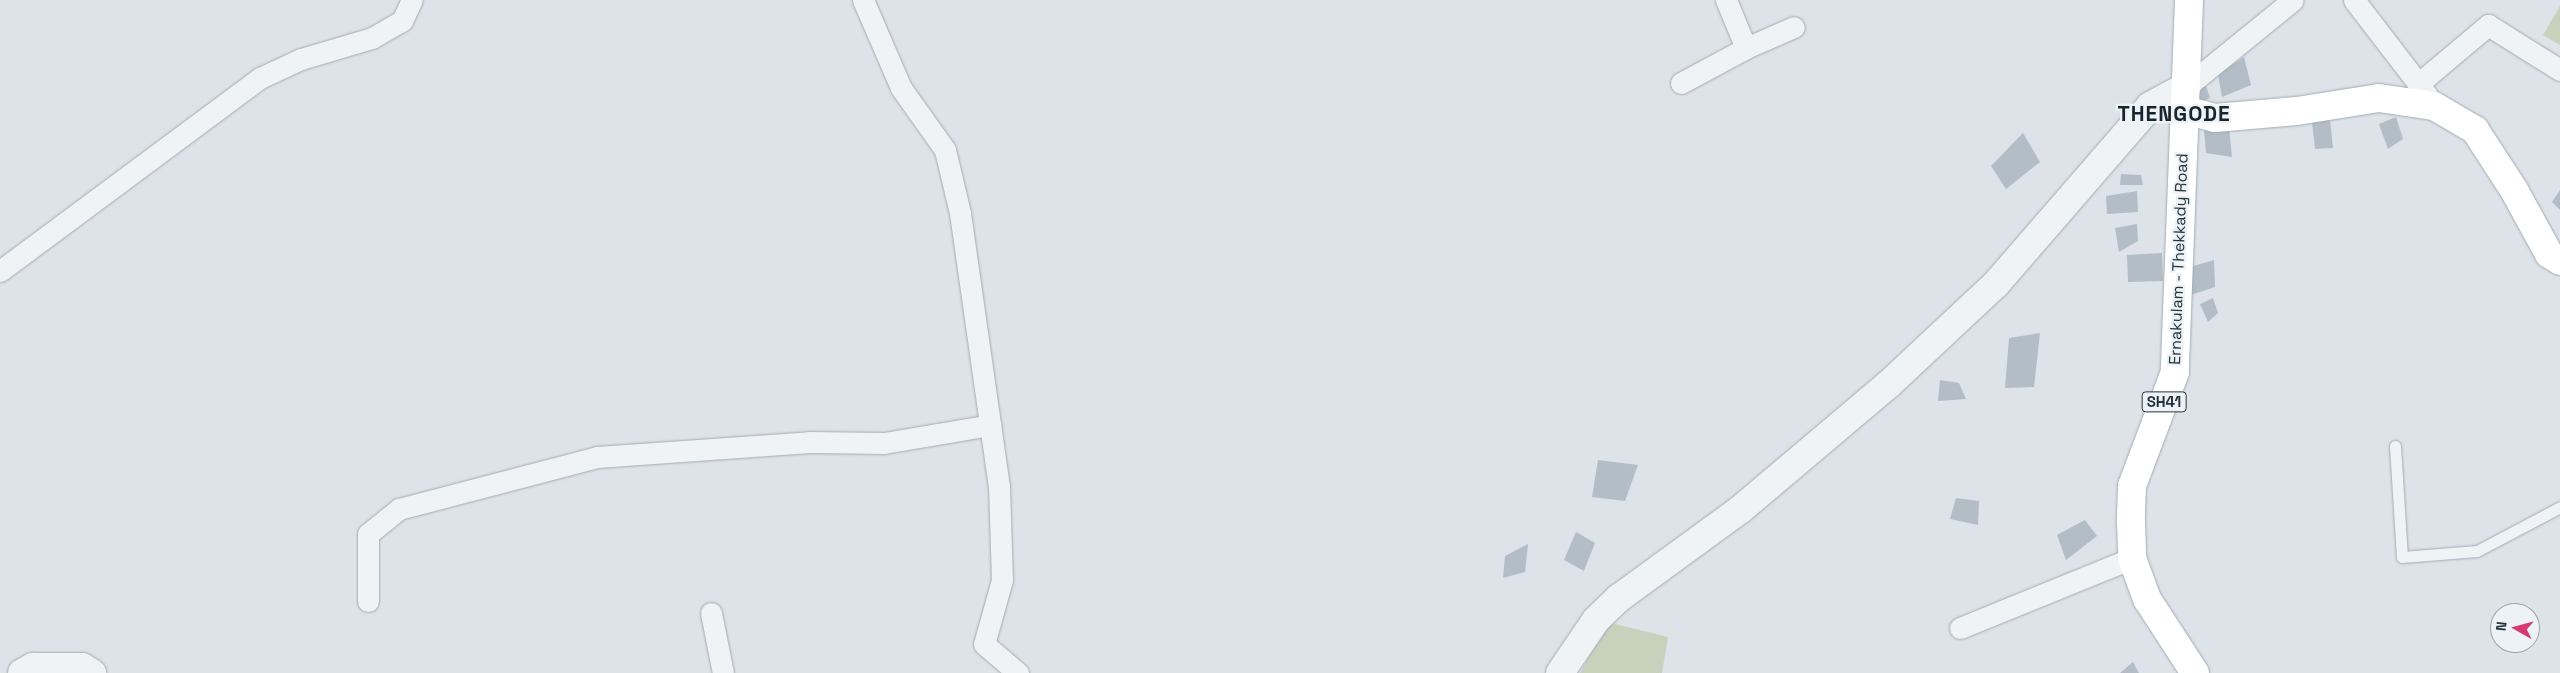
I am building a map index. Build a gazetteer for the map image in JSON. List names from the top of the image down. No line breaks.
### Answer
{"streets":{"main road":["Ernakulam - Thekkady Road","SH41"]},"districts":["THENGODE"],"north":"left"}
